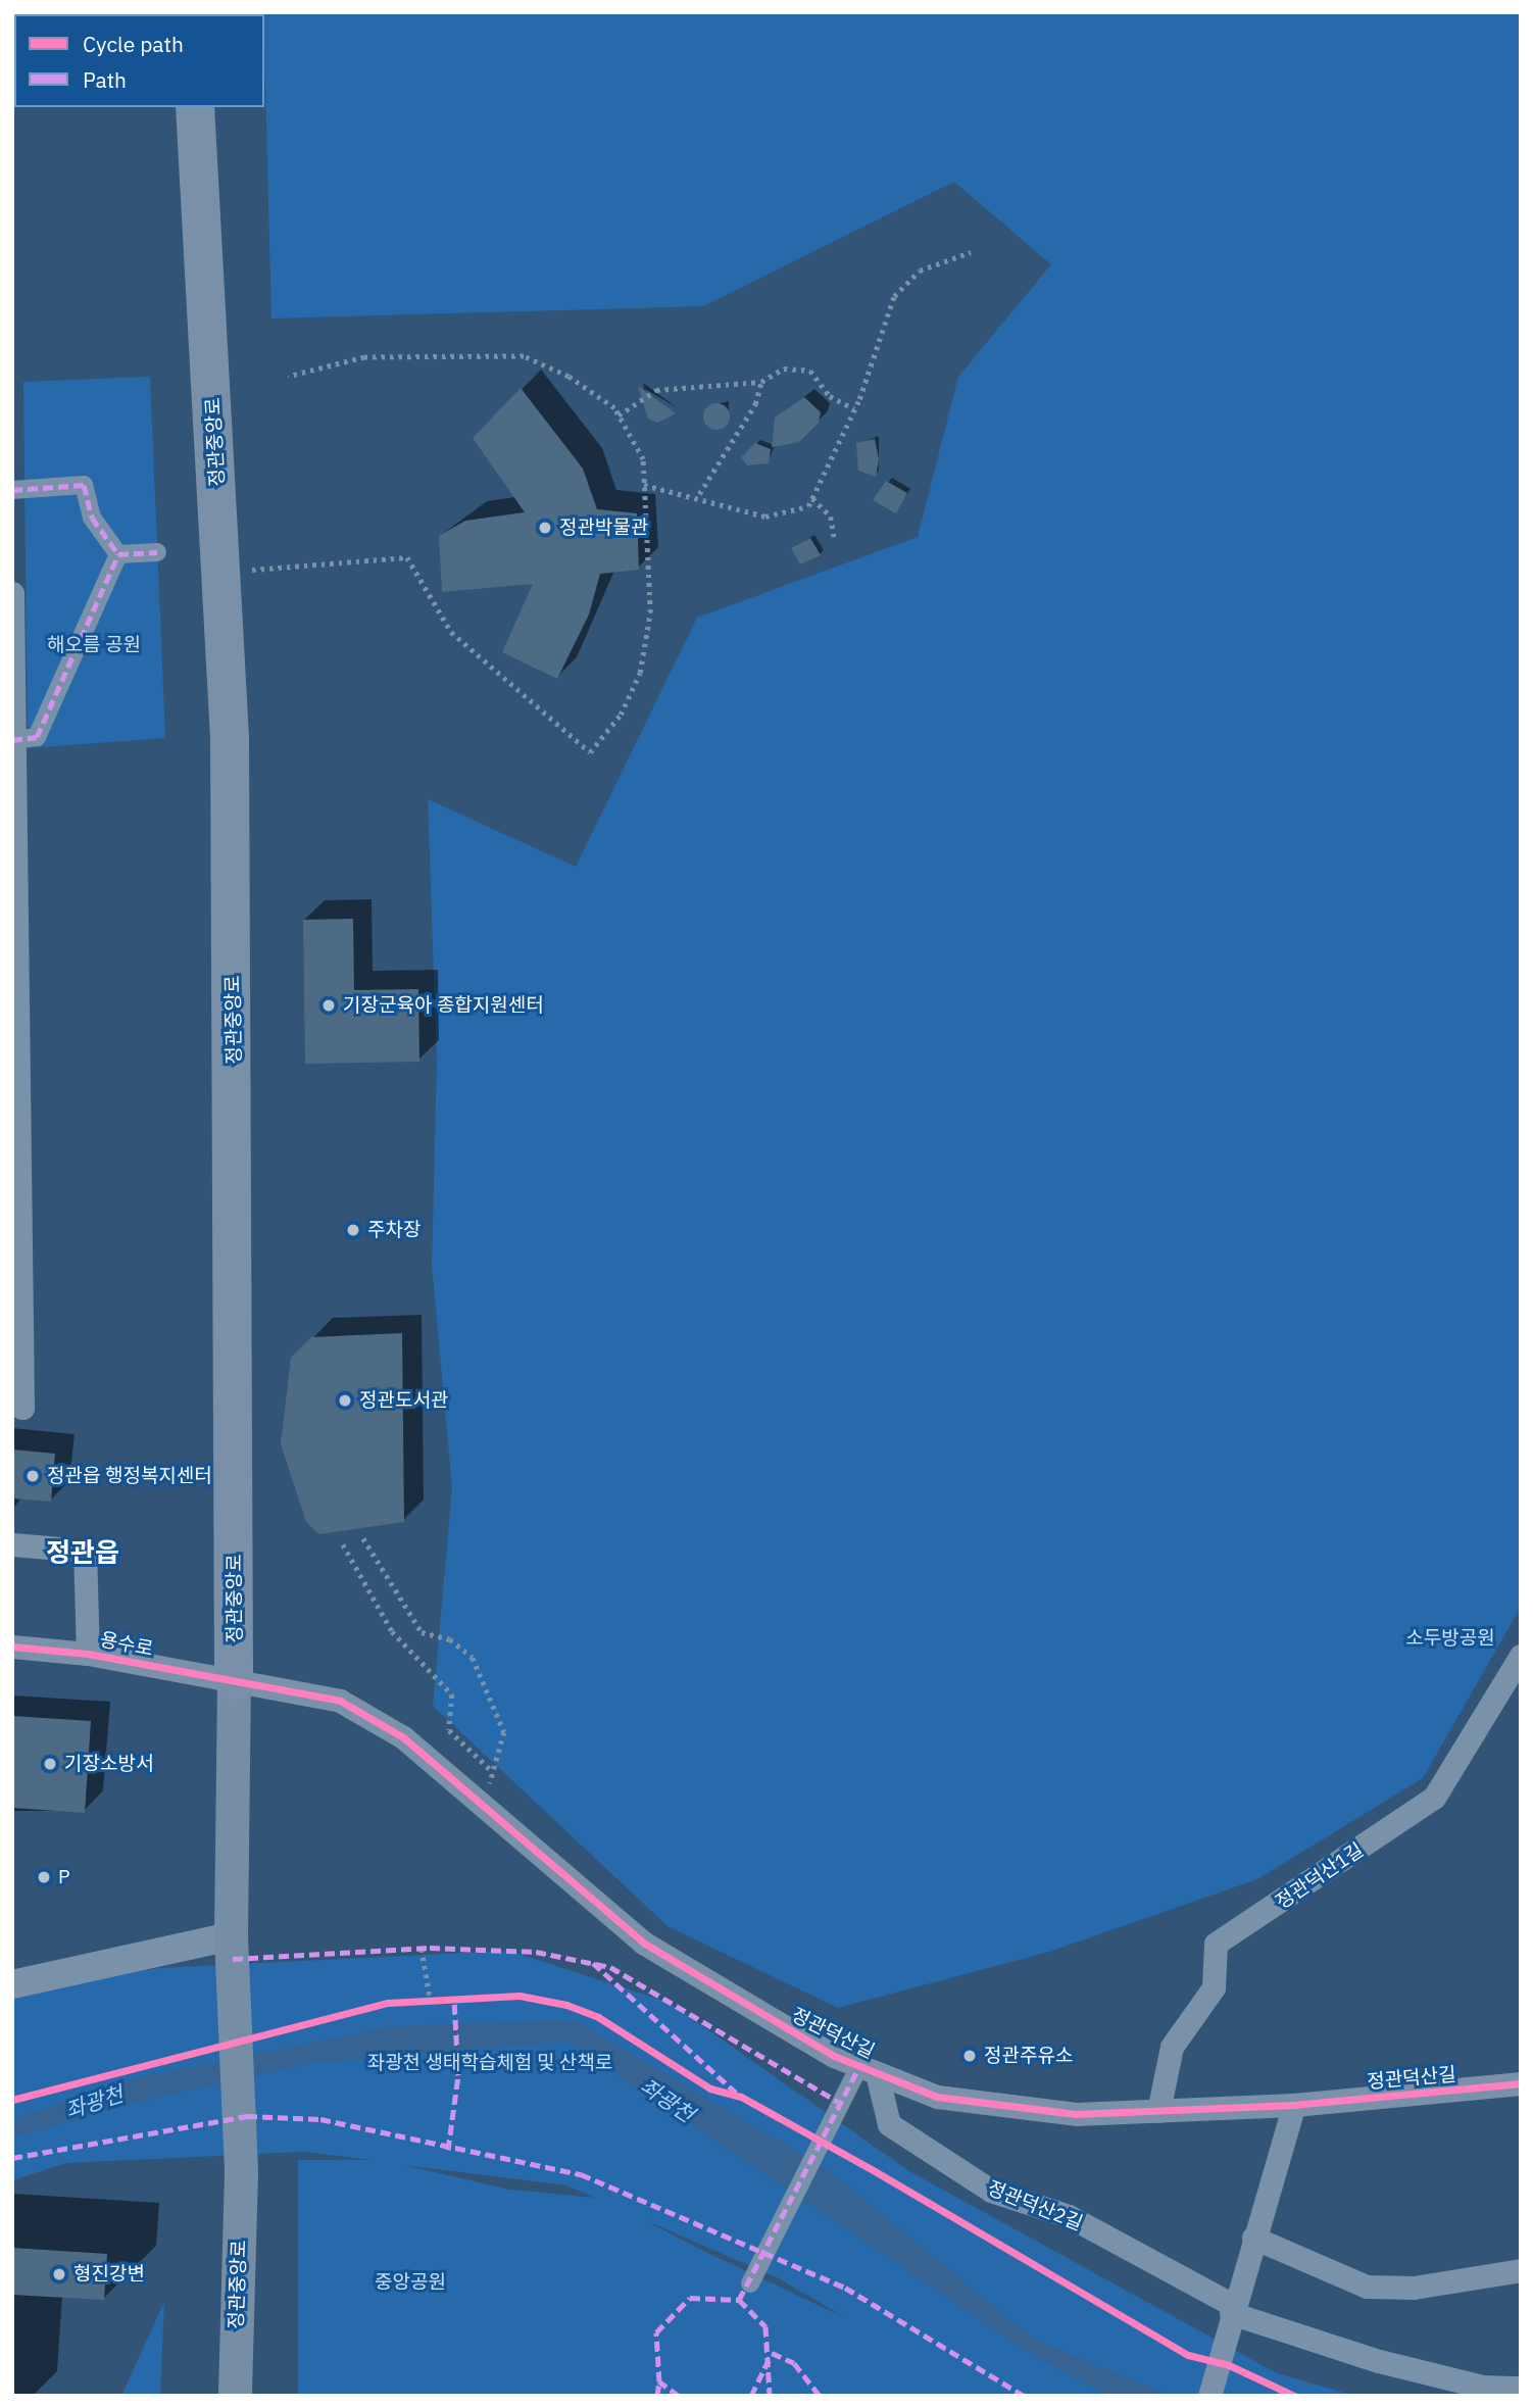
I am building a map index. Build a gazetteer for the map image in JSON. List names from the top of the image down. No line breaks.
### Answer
{"streets":{"highway":["정관중앙로"],"street":["용수로","정관덕산1길","정관덕산길","정관덕산2길"]},"crossings":[["정관중앙로","용수로"],["정관중앙로","정관덕산길"],["용수로","정관덕산길"],["정관덕산1길","정관덕산길"],["정관덕산길","정관덕산2길"]],"districts":["정관읍"],"water":["좌광천"],"parks":["해오름 공원","소두방공원","좌광천 생태학습체험 및 산책로","중앙공원"],"places":["정관박물관","기장군육아 종합지원센터","주차장","정관도서관","정관읍 행정복지센터","기장소방서","P","정관주유소","형진강변"],"legend":["Cycle path","Path"]}
